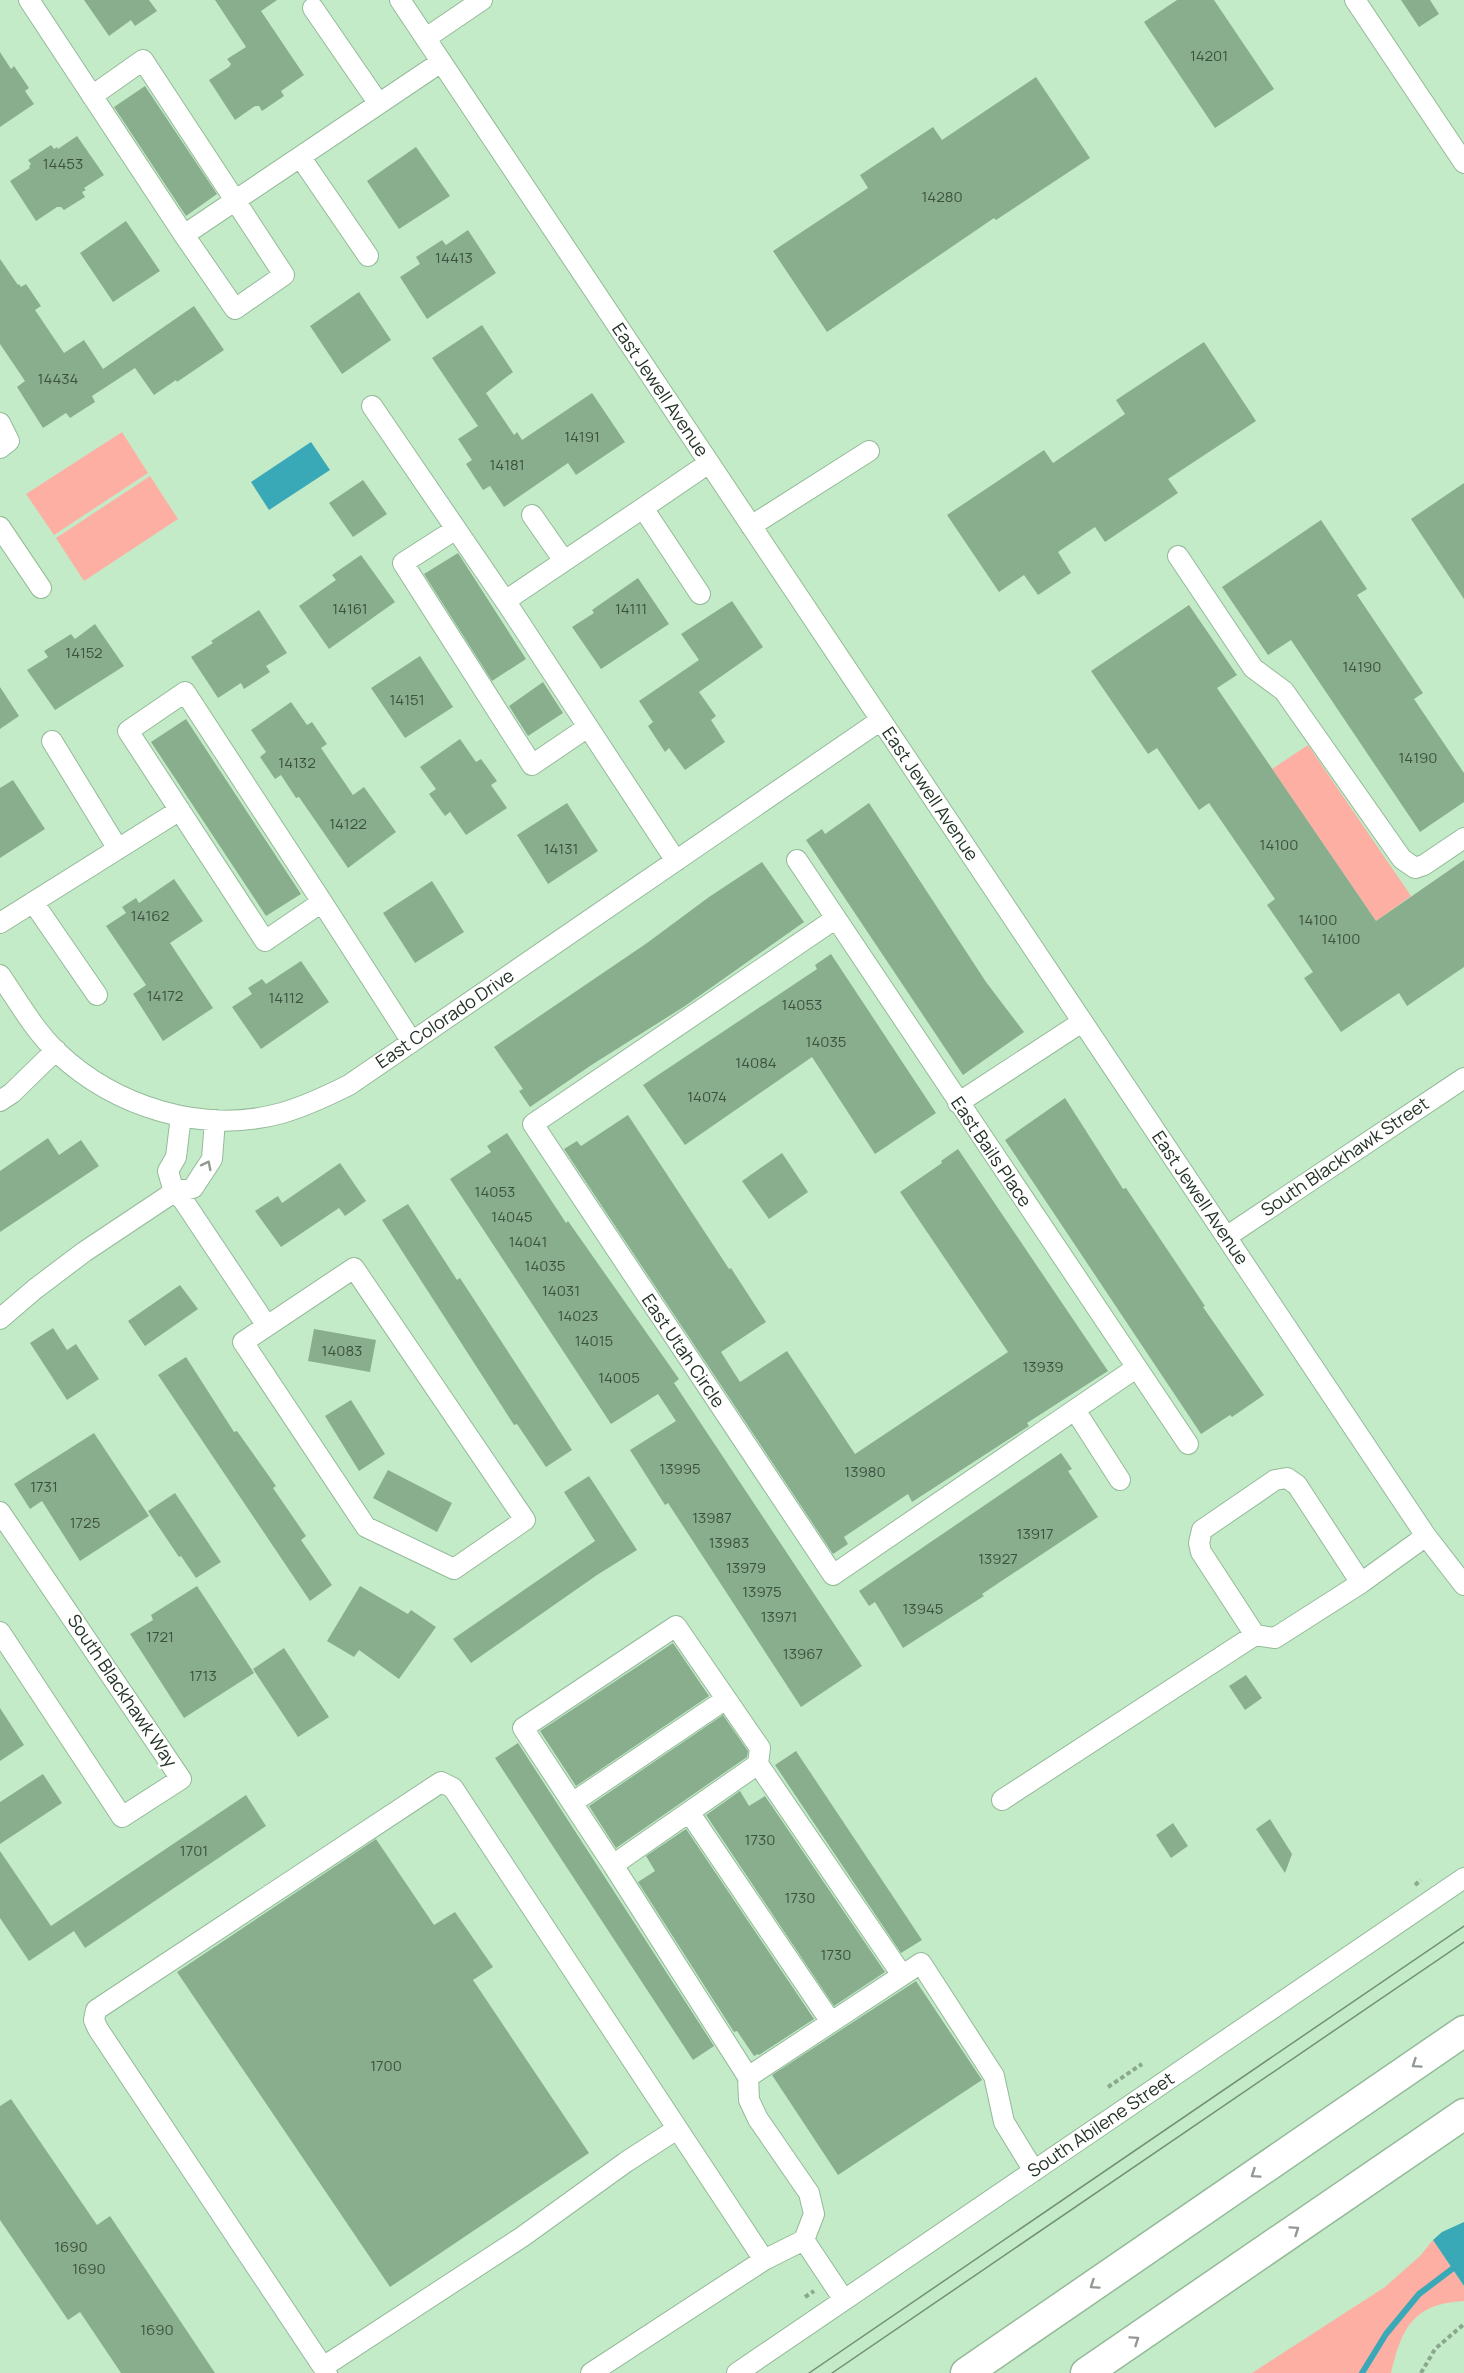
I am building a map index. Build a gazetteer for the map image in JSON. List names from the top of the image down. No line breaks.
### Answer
{"streets":{"street":["East Jewell Avenue","East Colorado Drive","East Bails Place","South Blackhawk Street","East Utah Circle","South Blackhawk Way","South Abilene Street"]},"crossings":[["East Jewell Avenue","East Colorado Drive"],["East Jewell Avenue","South Blackhawk Street"],["East Bails Place","East Utah Circle"]],"house_numbers":["14201","14453","14280","14413","14434","14191","14181","14161","14111","14152","14190","14151","14190","14132","14122","14100","14131","14162","14100","14100","14172","14112","14053","14035","14084","14074","14053","14045","14041","14035","14031","14023","14015","14083","13939","14005","13995","13980","1731","13987","1725","13917","13983","13927","13979","13975","13945","13971","1721","13967","1713","1730","1701","1730","1730","1700","1690","1690","1690"]}
